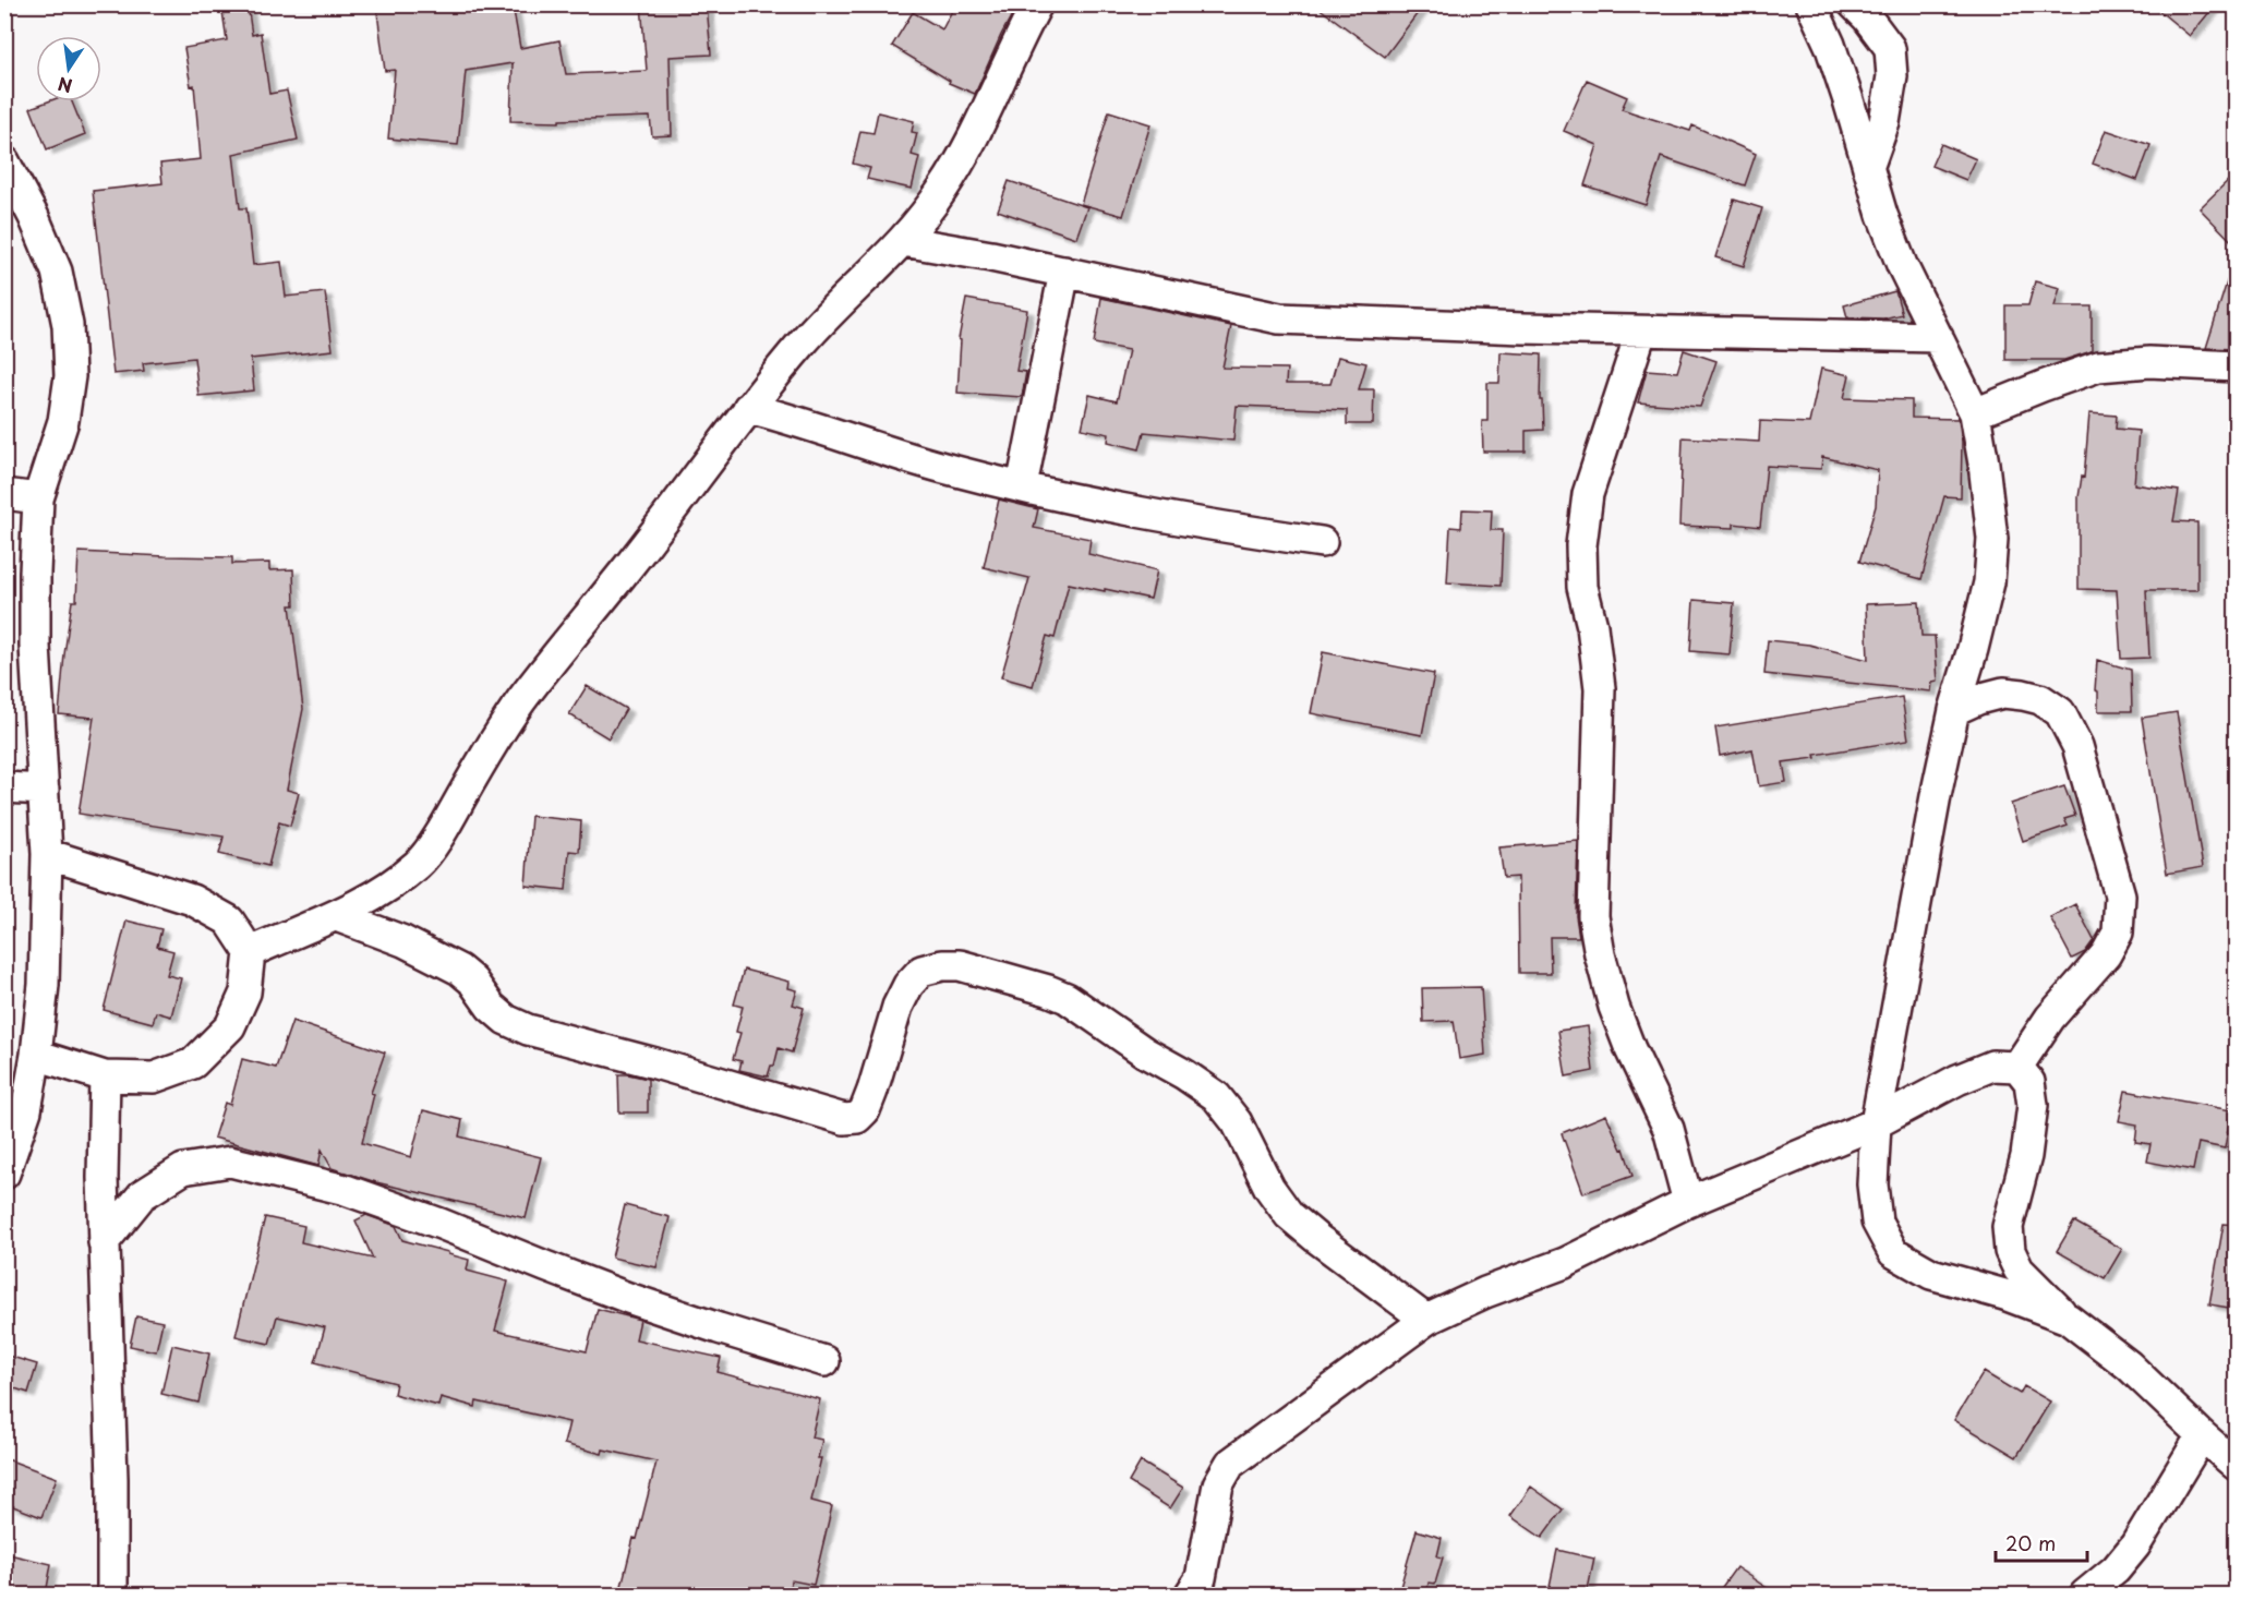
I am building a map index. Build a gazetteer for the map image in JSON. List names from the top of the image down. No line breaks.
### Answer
{"scale_bar":"20 m","north":"bottom"}
